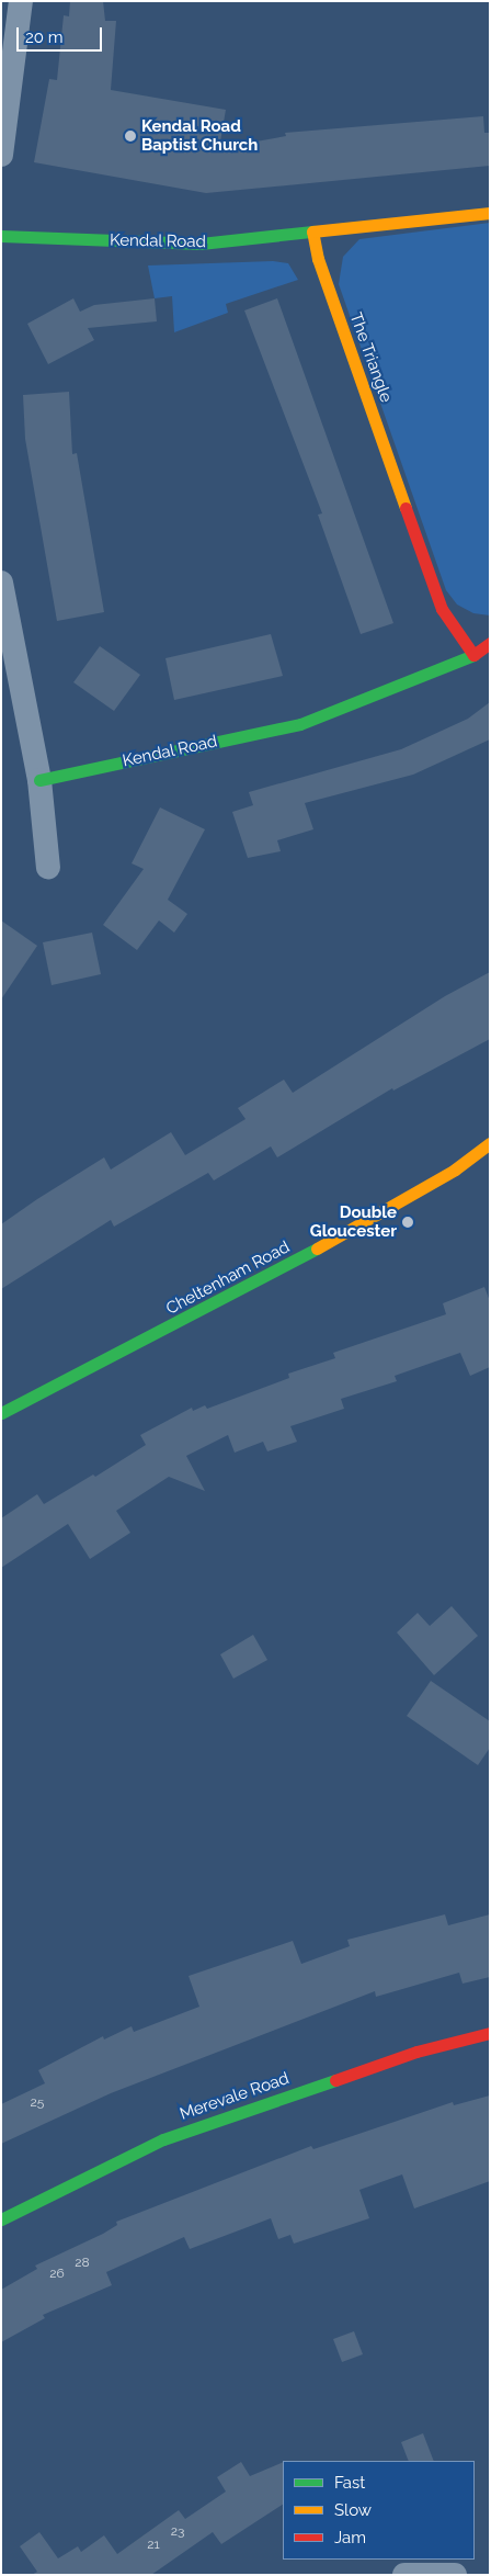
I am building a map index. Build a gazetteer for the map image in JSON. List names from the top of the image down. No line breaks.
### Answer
{"streets":{"street":["Kendal Road","The Triangle","Cheltenham Road","Merevale Road"]},"crossings":[["Kendal Road","The Triangle"]],"places":["Kendal Road Baptist Church","Double Gloucester"],"house_numbers":["25","28","26","23","21"],"legend":["Fast","Slow","Jam"],"scale_bar":"20 m"}
